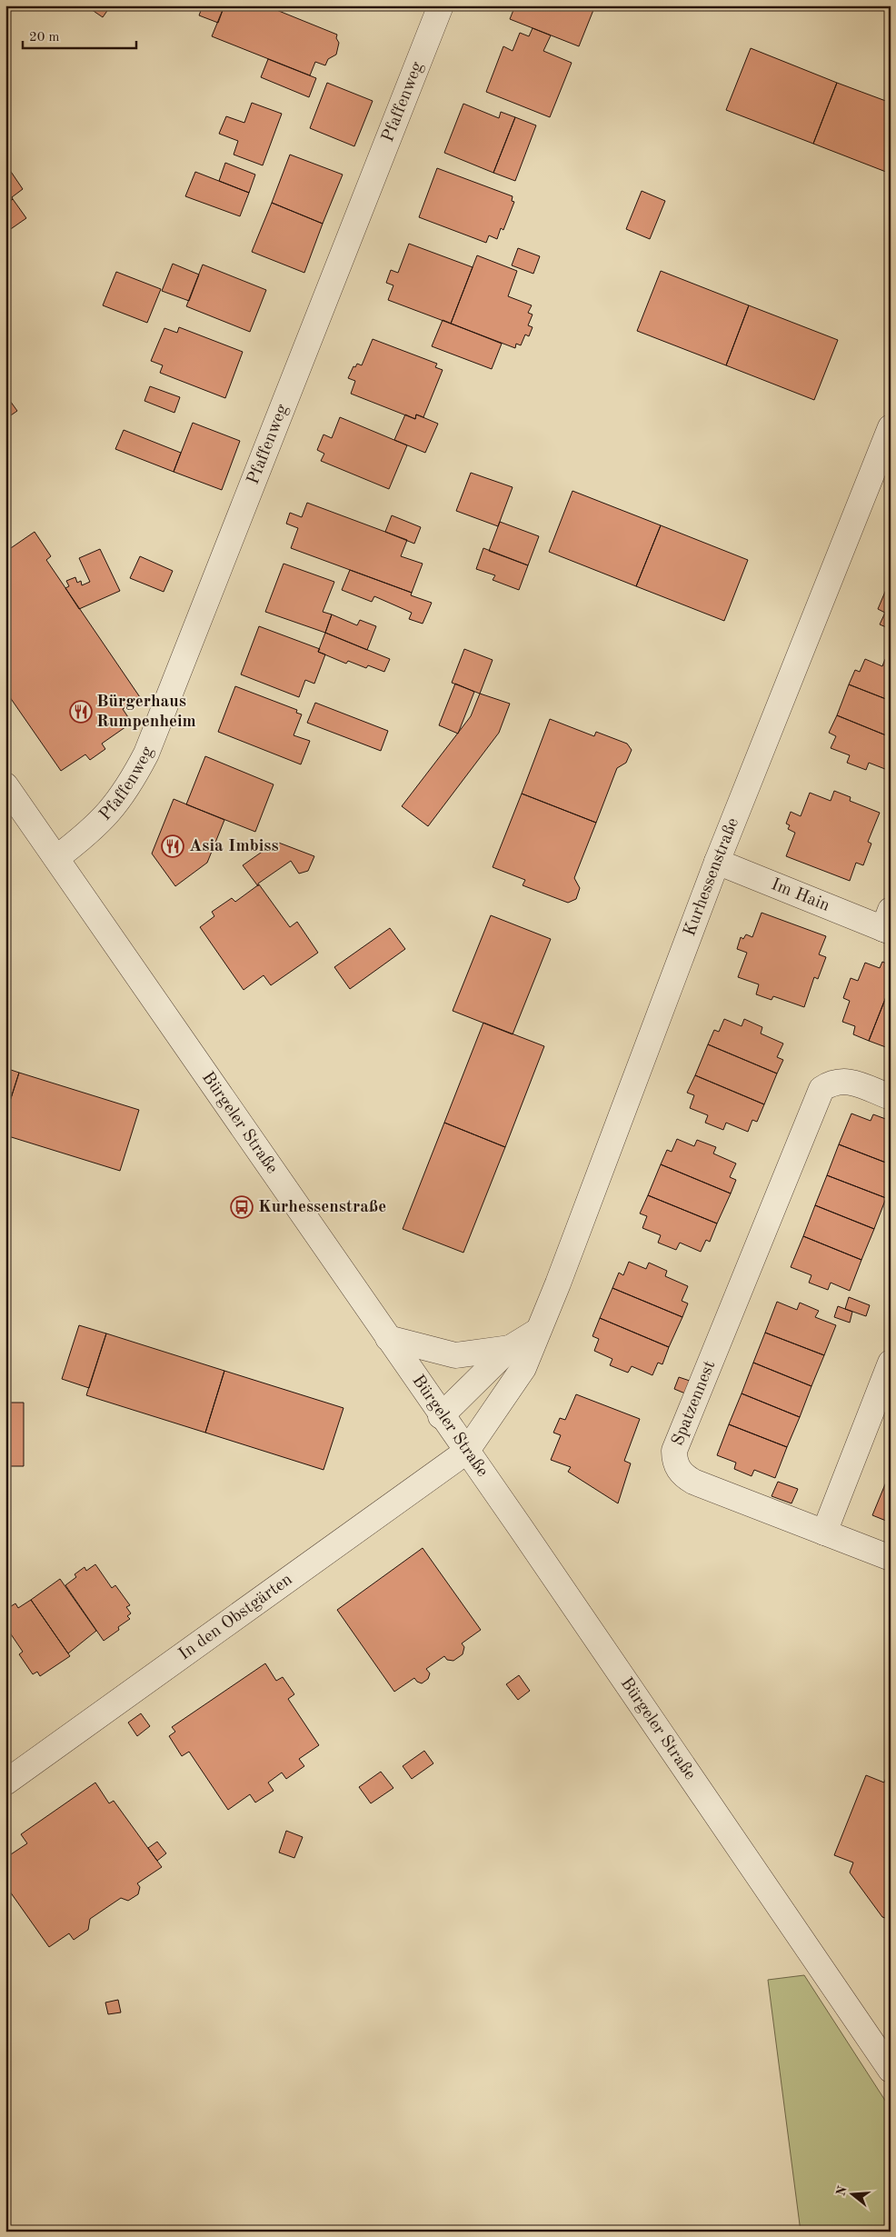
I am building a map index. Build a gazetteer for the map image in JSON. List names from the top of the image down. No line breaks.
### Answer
{"streets":{"street":["Pfaffenweg","Kurhessenstraße","Im Hain","Bürgeler Straße","Spatzennest","In den Obstgärten"]},"crossings":[["Pfaffenweg","Bürgeler Straße"],["Kurhessenstraße","Im Hain"],["Kurhessenstraße","Bürgeler Straße"],["Kurhessenstraße","In den Obstgärten"],["Bürgeler Straße","In den Obstgärten"]],"places":{"restaurant":["Bürgerhaus Rumpenheim","Asia Imbiss"],"bus stop":["Kurhessenstraße"]},"scale_bar":"20 m","north":"left"}
